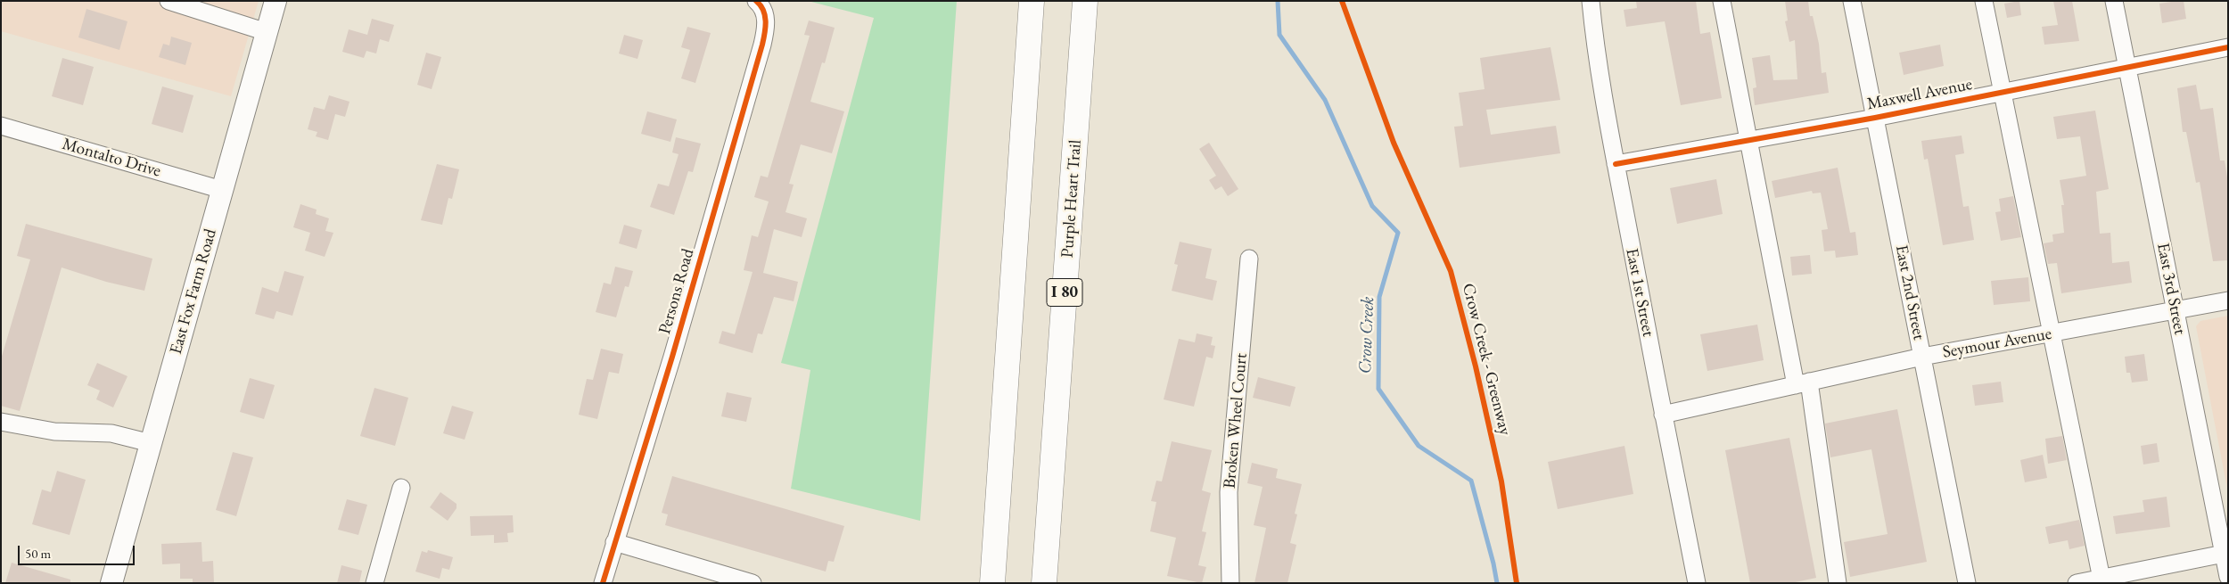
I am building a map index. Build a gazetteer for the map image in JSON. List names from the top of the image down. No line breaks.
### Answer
{"streets":{"highway":["Purple Heart Trail","I 80"],"main road":["East Fox Farm Road"],"street":["Maxwell Avenue","Montalto Drive","East 3rd Street","Persons Road","East 1st Street","East 2nd Street","Seymour Avenue","Broken Wheel Court"],"cycle path":["Crow Creek - Greenway"]},"crossings":[["Maxwell Avenue","East 3rd Street"],["Maxwell Avenue","East 1st Street"],["Maxwell Avenue","East 2nd Street"],["Montalto Drive","East Fox Farm Road"],["East 3rd Street","Seymour Avenue"],["East 1st Street","Seymour Avenue"],["East 2nd Street","Seymour Avenue"]],"water":["Crow Creek"],"scale_bar":"50 m"}
